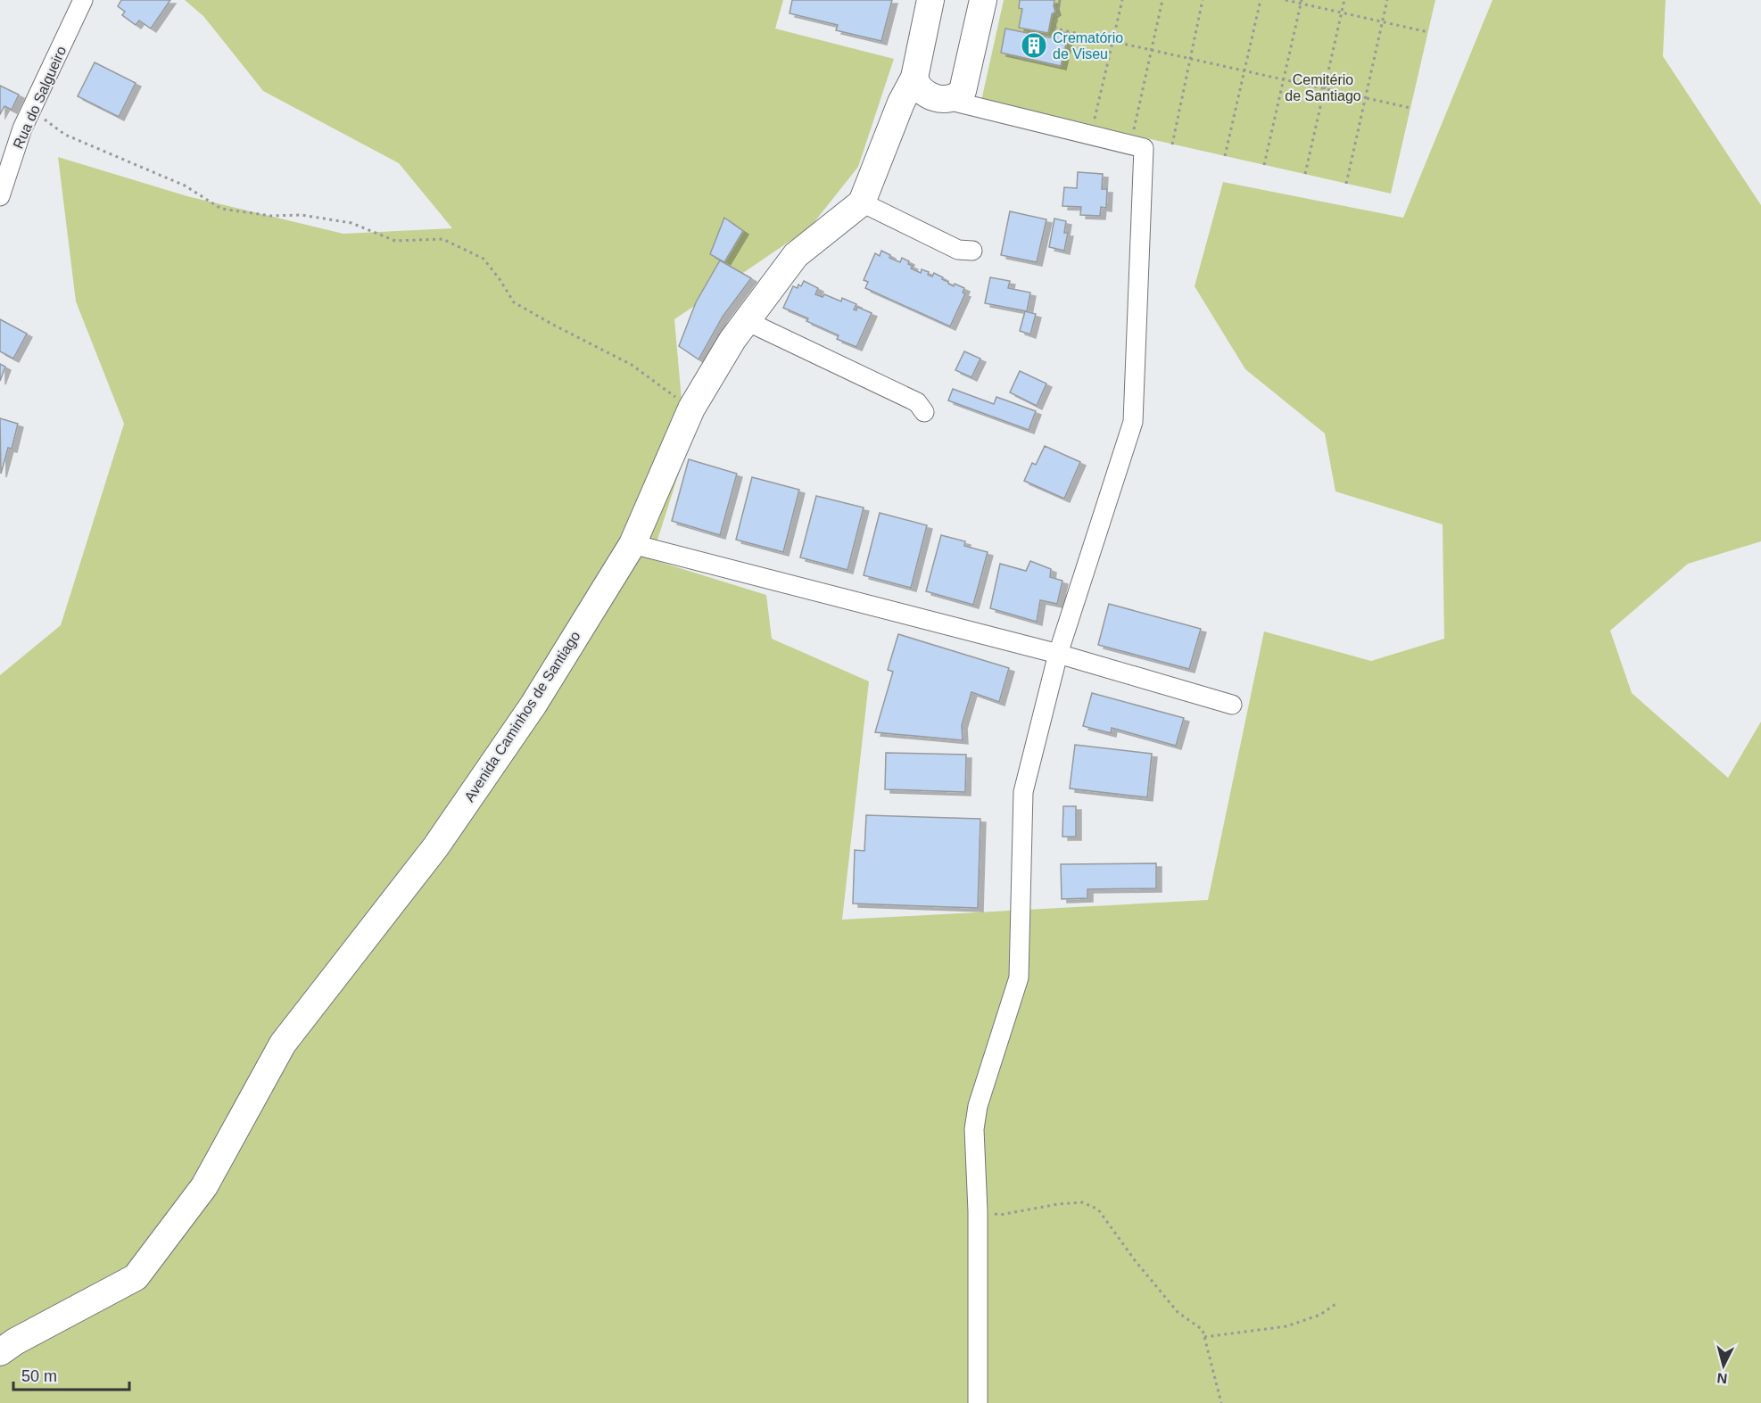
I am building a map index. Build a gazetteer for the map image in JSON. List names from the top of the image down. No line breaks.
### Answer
{"streets":{"street":["Rua do Salgueiro","Avenida Caminhos de Santiago"]},"parks":["Cemitério de Santiago"],"places":{"building":["Crematório de Viseu"]},"scale_bar":"50 m","north":"bottom"}
